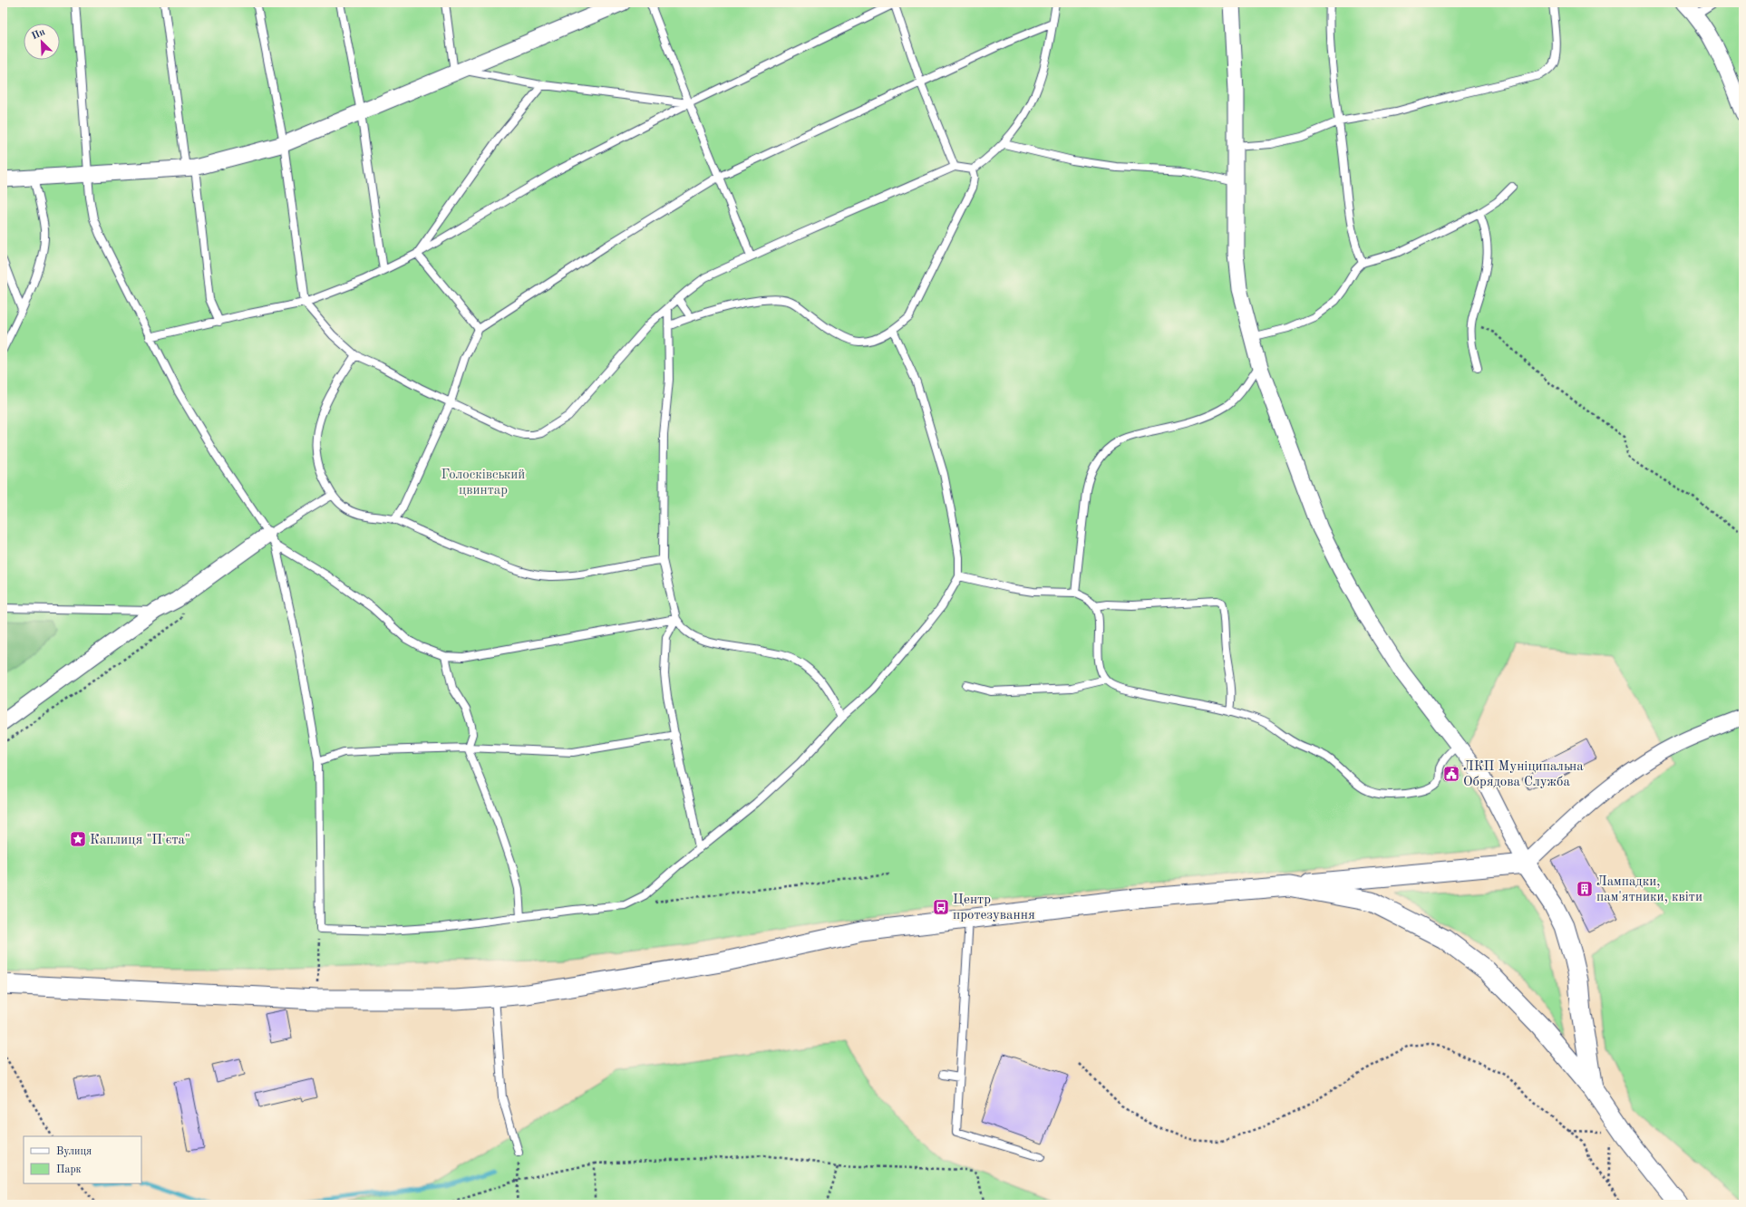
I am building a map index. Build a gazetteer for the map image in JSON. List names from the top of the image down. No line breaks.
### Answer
{"parks":["Голосківський цвинтар"],"places":{"public building":["ЛКП Муніципальна Обрядова Служба"],"place":["Каплиця \"П'єта\""],"building":["Лампадки, пам'ятники, квіти"],"bus stop":["Центр протезування"]},"legend":["Вулиця","Парк"],"north":"top left"}
